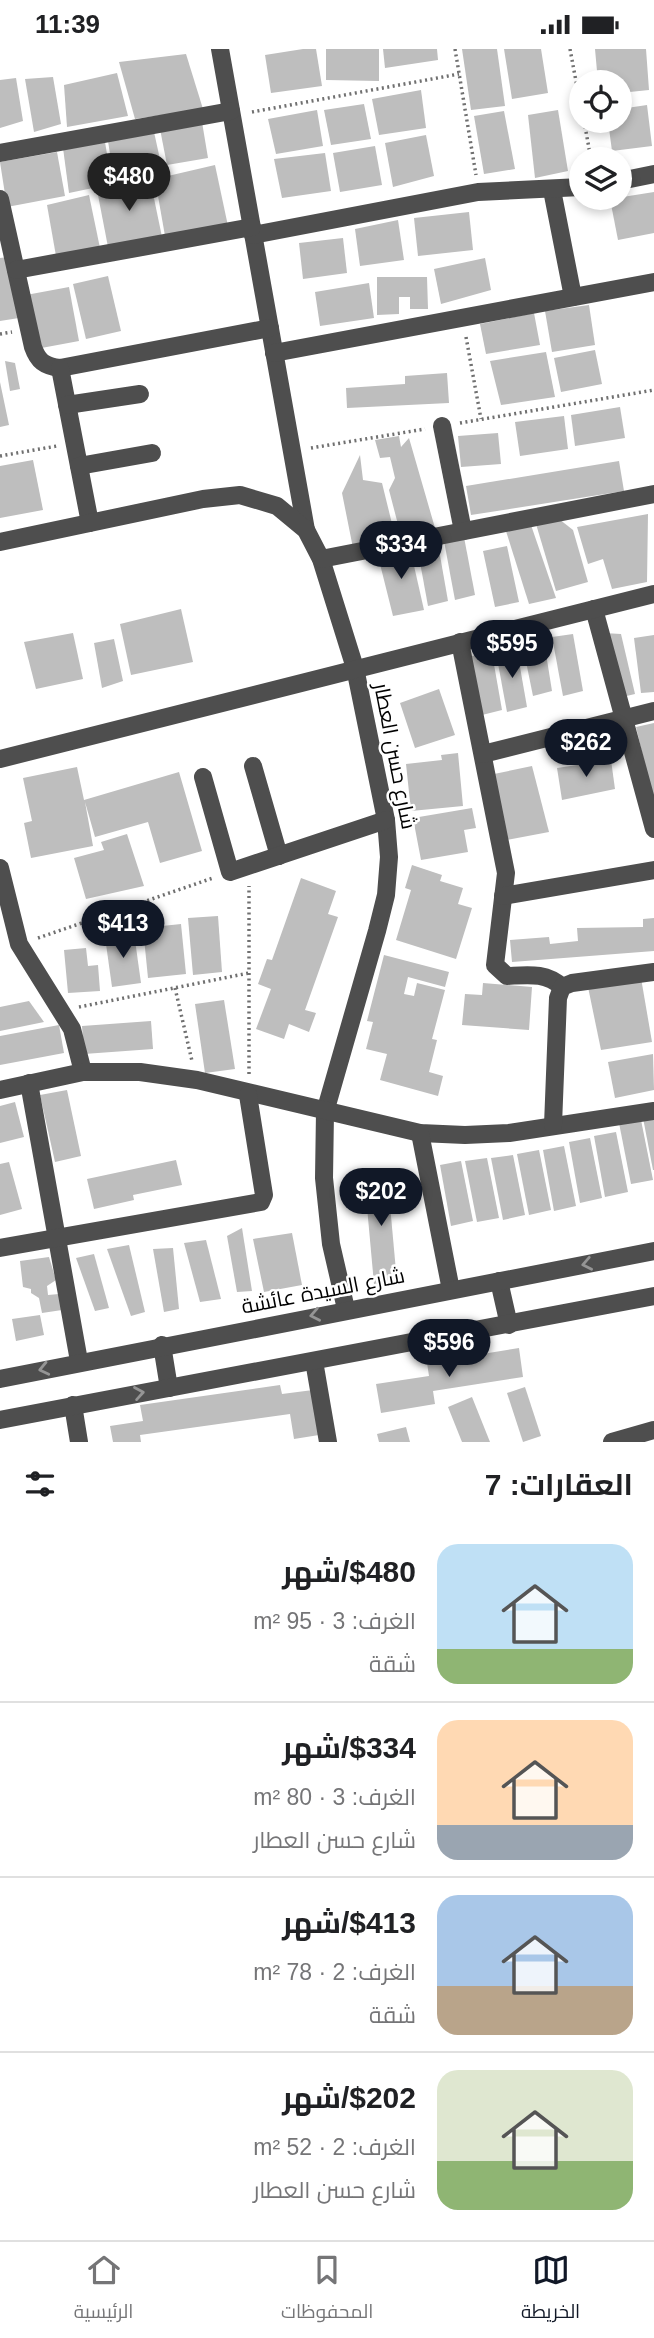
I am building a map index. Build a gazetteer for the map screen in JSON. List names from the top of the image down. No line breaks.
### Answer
{"streets":{"street":["شارع حسن العطار","شارع السيدة عائشة"]},"crossings":[["شارع حسن العطار","شارع السيدة عائشة"]],"page":{"status":"11:39","price":["$480","$334","$595","$262","$413","$202","$596"],"heading":"العقارات: 7","list":[{"name":"$480/شهر","note":"الغرف: 3 · 95 m² · شقة"},{"name":"$334/شهر","note":"الغرف: 3 · 80 m² · شارع حسن العطار"},{"name":"$413/شهر","note":"الغرف: 2 · 78 m² · شقة"},{"name":"$202/شهر","note":"الغرف: 2 · 52 m² · شارع حسن العطار"}],"tabs":["الخريطة","المحفوظات","الرئيسية"]}}
